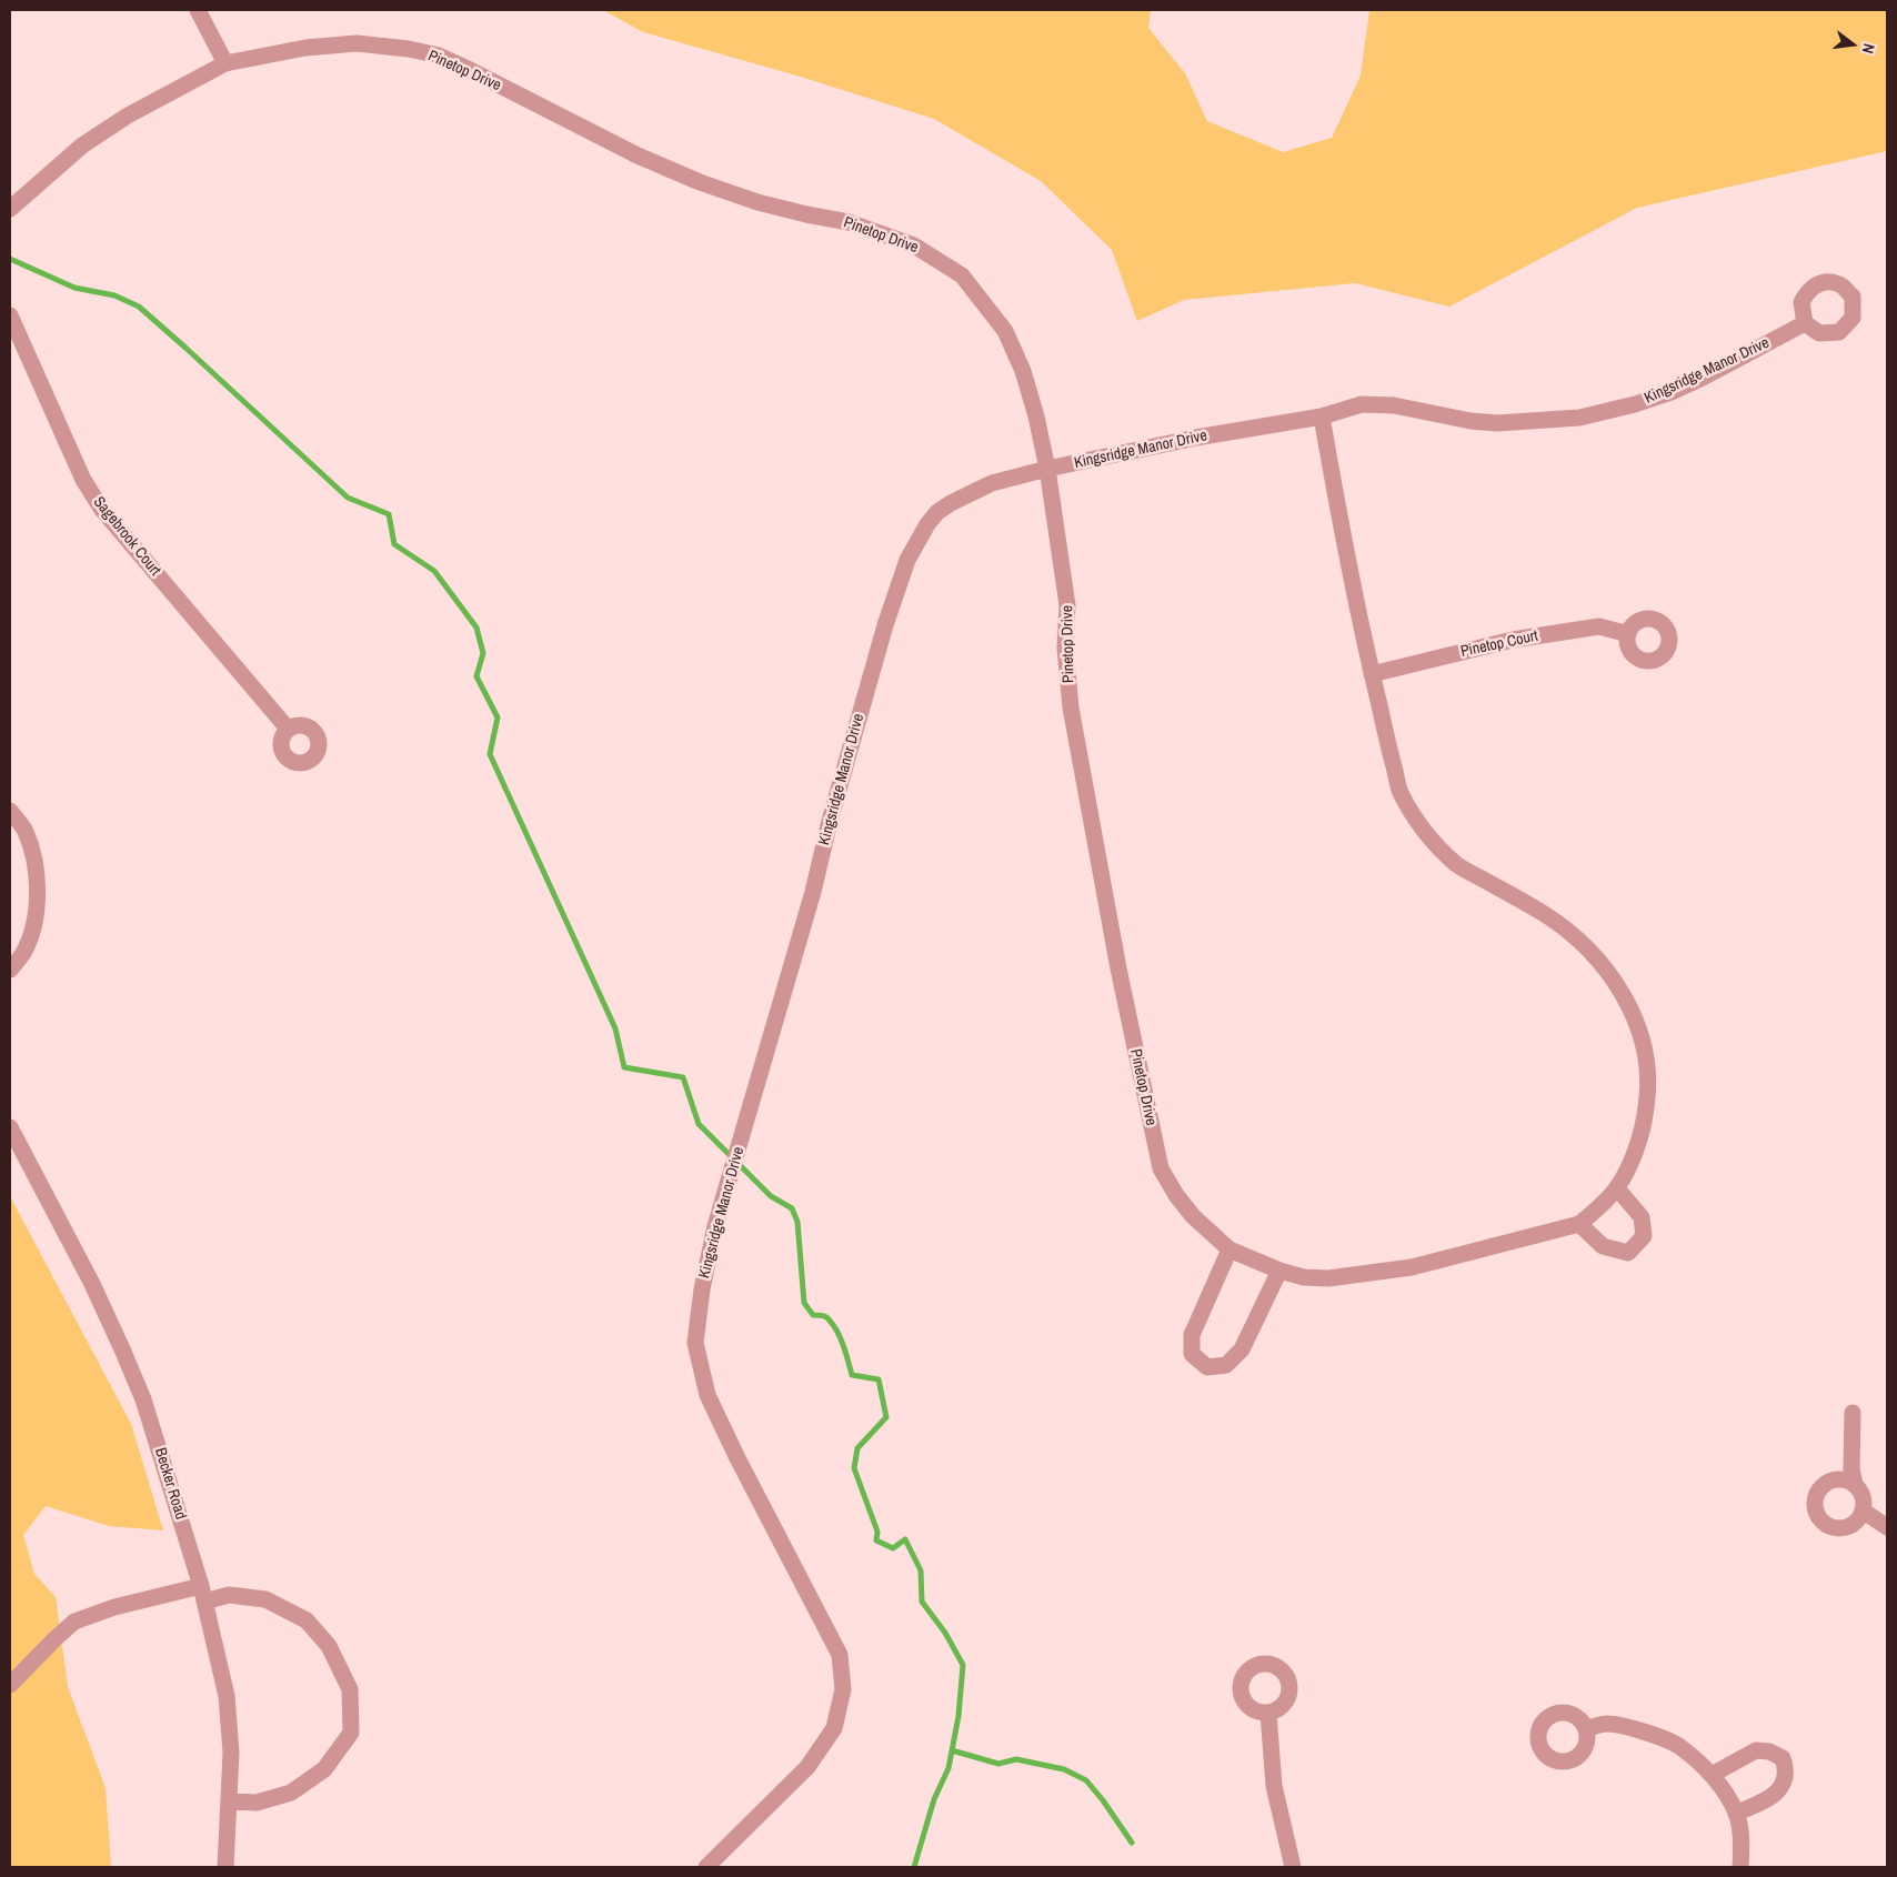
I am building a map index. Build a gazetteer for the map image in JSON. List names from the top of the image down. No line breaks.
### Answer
{"streets":{"street":["Pinetop Drive","Kingsridge Manor Drive","Sagebrook Court","Pinetop Court","Becker Road"]},"crossings":[["Pinetop Drive","Kingsridge Manor Drive"],["Pinetop Drive","Pinetop Court"]],"north":"right"}
